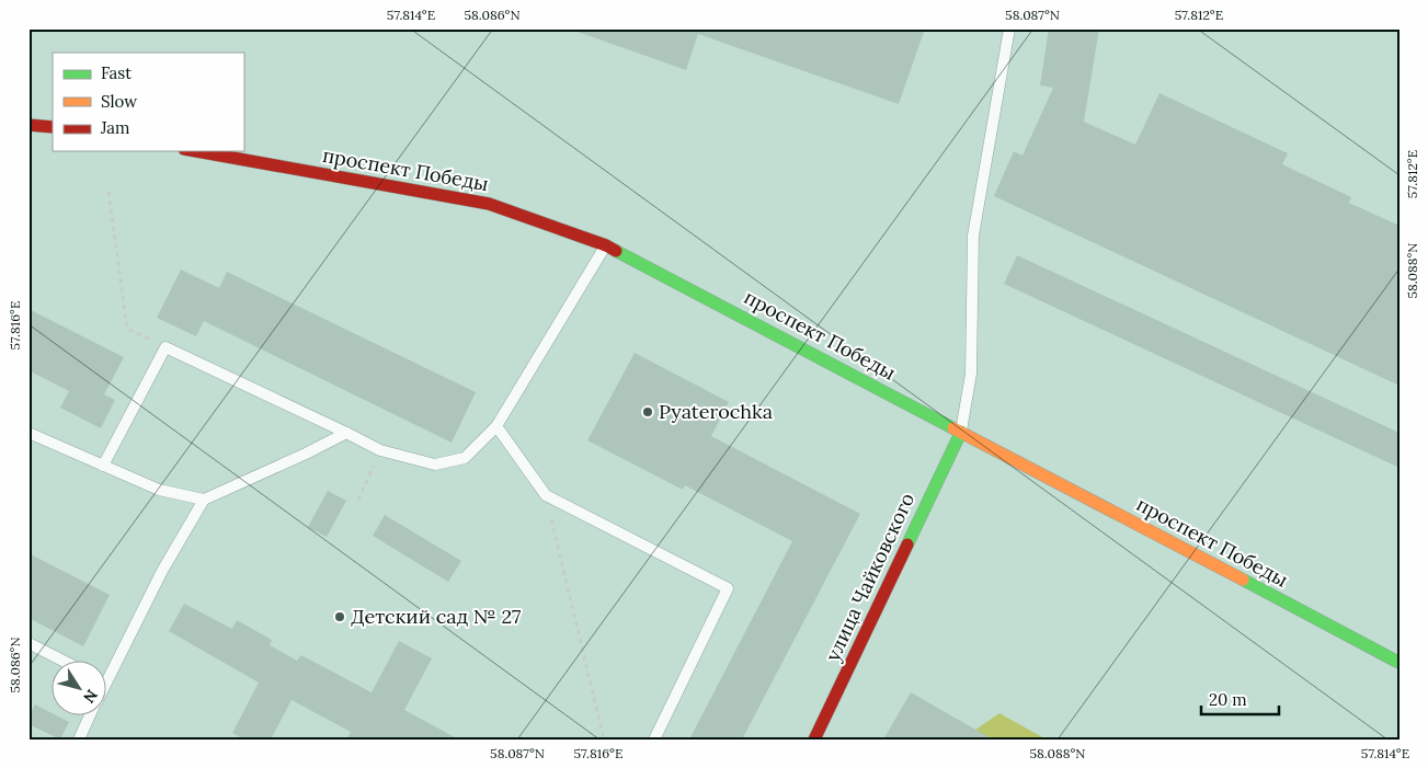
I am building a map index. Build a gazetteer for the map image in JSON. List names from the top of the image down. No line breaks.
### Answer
{"streets":{"street":["проспект Победы","улица Чайковского"]},"crossings":[["проспект Победы","улица Чайковского"]],"places":["Pyaterochka","Детский сад № 27"],"legend":["Fast","Slow","Jam"],"scale_bar":"20 m","north":"bottom right","coordinates":["57.814°E","58.086°N","58.087°N","57.812°E","58.088°N","57.816°E"]}
